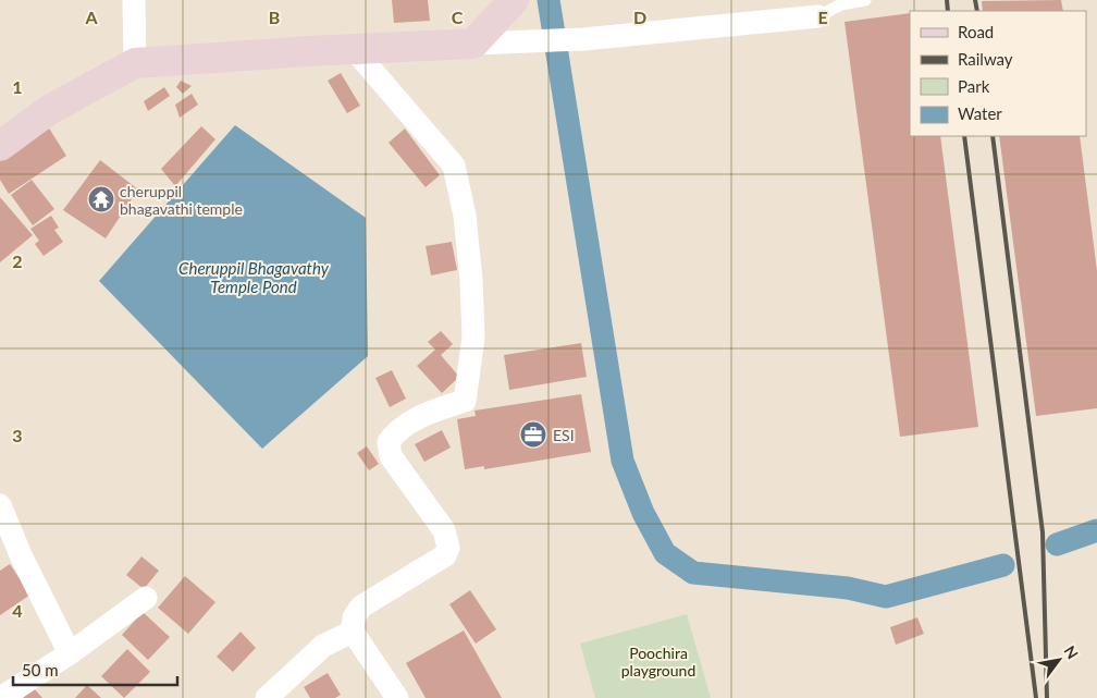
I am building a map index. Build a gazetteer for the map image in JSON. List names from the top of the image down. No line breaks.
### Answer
{"water":["Cheruppil Bhagavathy Temple Pond"],"parks":["Poochira playground"],"places":{"temple":["cheruppil bhagavathi temple"],"office":["ESI"]},"legend":["Road","Railway","Park","Water"],"scale_bar":"50 m","north":"top right","grid":{"columns":["A","B","C","D","E"],"rows":["1","2","3","4"]}}
